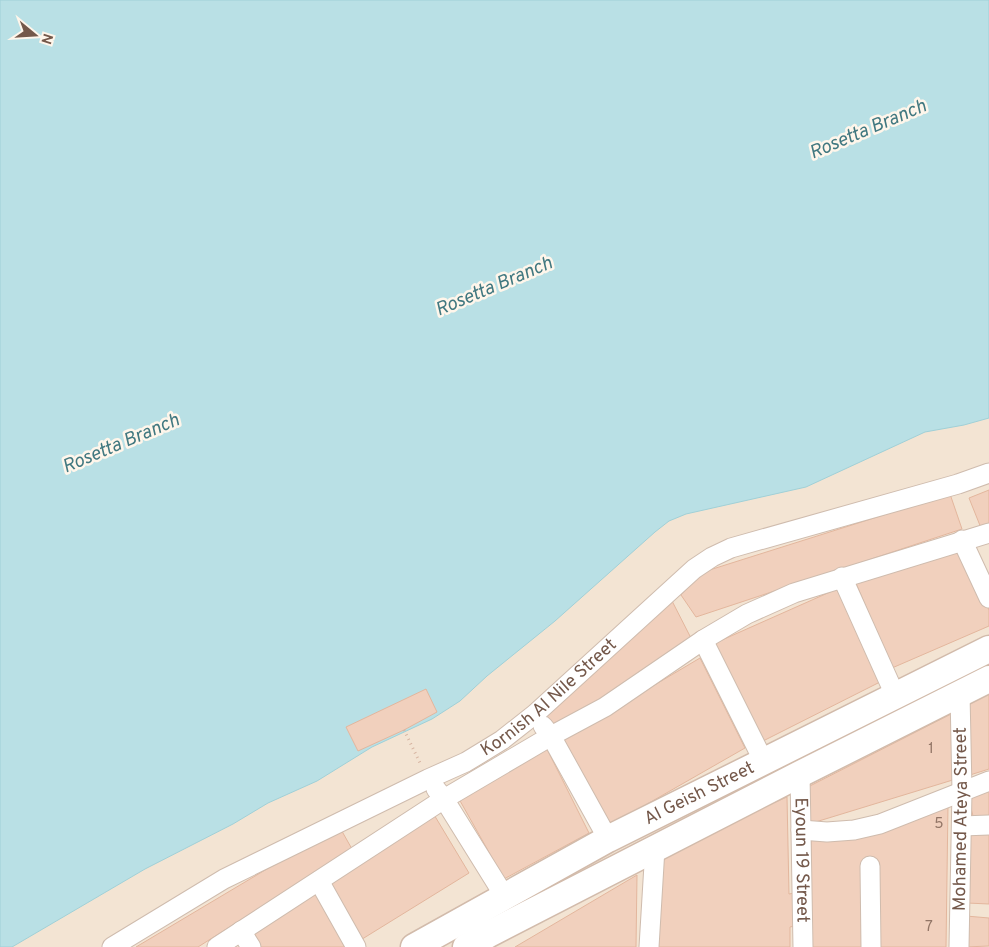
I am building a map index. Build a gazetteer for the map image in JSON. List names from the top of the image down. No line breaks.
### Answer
{"streets":{"main road":["Al Geish Street"],"street":["Kornish Al Nile Street","Mohamed Ateya Street","Eyoun 19 Street"]},"crossings":[["Al Geish Street","Mohamed Ateya Street"],["Al Geish Street","Eyoun 19 Street"]],"water":["Rosetta Branch"],"house_numbers":["1","5","7"],"north":"right"}
